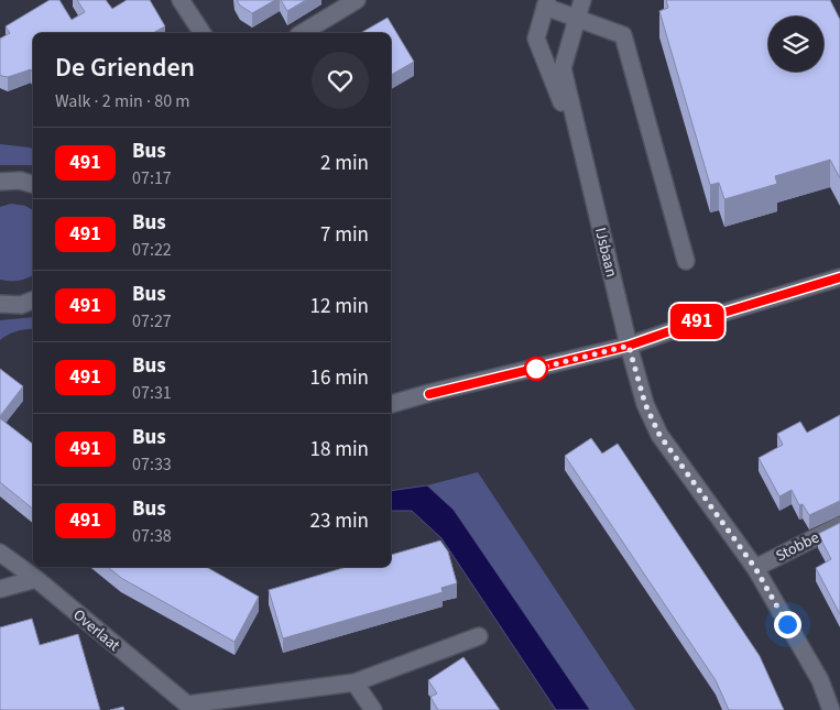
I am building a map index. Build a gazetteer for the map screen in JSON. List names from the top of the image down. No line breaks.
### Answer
{"streets":{"street":["IJsbaan","Stobbe","Overlaat"]},"crossings":[["IJsbaan","Stobbe"]],"lines":["bus line 491"],"page":{"on_map":"491","heading":["De Grienden","Walk · 2 min · 80 m"],"list":[{"mark":"491","name":"Bus","note":"07:17","value":"2 min"},{"mark":"491","name":"Bus","note":"07:22","value":"7 min"},{"mark":"491","name":"Bus","note":"07:27","value":"12 min"},{"mark":"491","name":"Bus","note":"07:31","value":"16 min"},{"mark":"491","name":"Bus","note":"07:33","value":"18 min"},{"mark":"491","name":"Bus","note":"07:38","value":"23 min"}]}}
